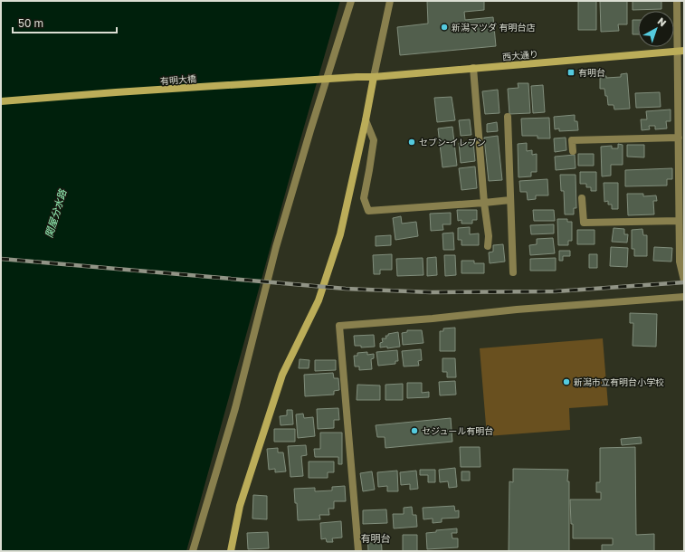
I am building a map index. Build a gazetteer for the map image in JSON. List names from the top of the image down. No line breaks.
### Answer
{"streets":{"street":["西大通り","有明大橋"]},"crossings":[["西大通り","有明大橋"]],"districts":["有明台"],"water":["関屋分水路"],"places":{"other":["新潟マツダ 有明台店","セブン-イレブン","新潟市立有明台小学校","セジュール有明台"],"transit":["有明台"]},"scale_bar":"50 m","north":"top right"}
